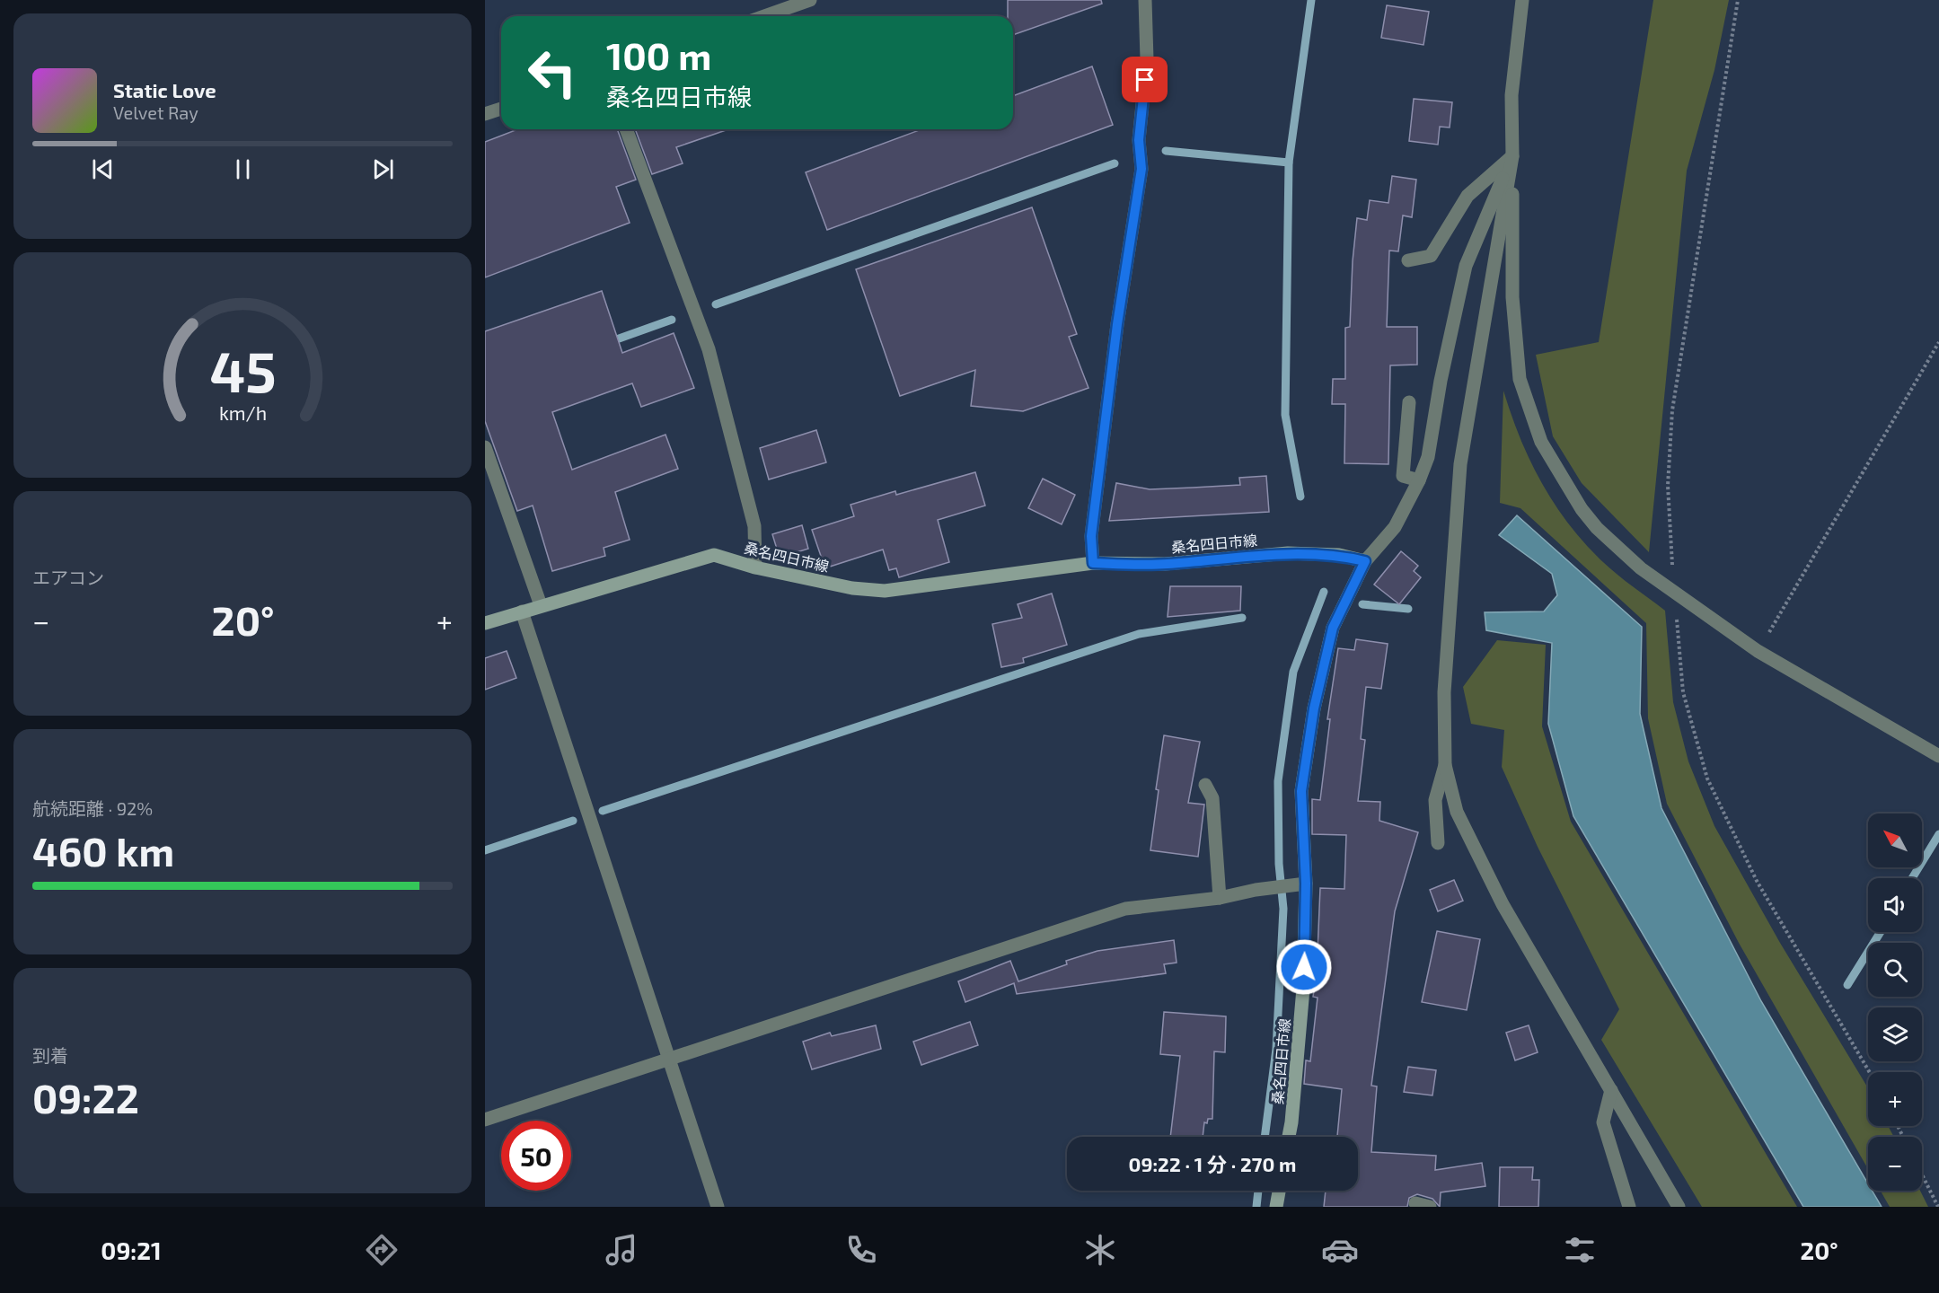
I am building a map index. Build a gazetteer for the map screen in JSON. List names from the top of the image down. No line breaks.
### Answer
{"streets":{"main road":["桑名四日市線"]},"north":"top left","page":{"turn":["100 m","桑名四日市線"],"song":["Static Love","Velvet Ray"],"tile":["エアコン",["航続距離 · 92%","460 km"],["到着","09:22"]],"heat":["−","20°","+"],"map_buttons":["+","−"],"limit":"50","trip":"09:22 · 1 分 · 270 m","tabs":["09:21","20°"],"gauge":["45","km/h"]}}
